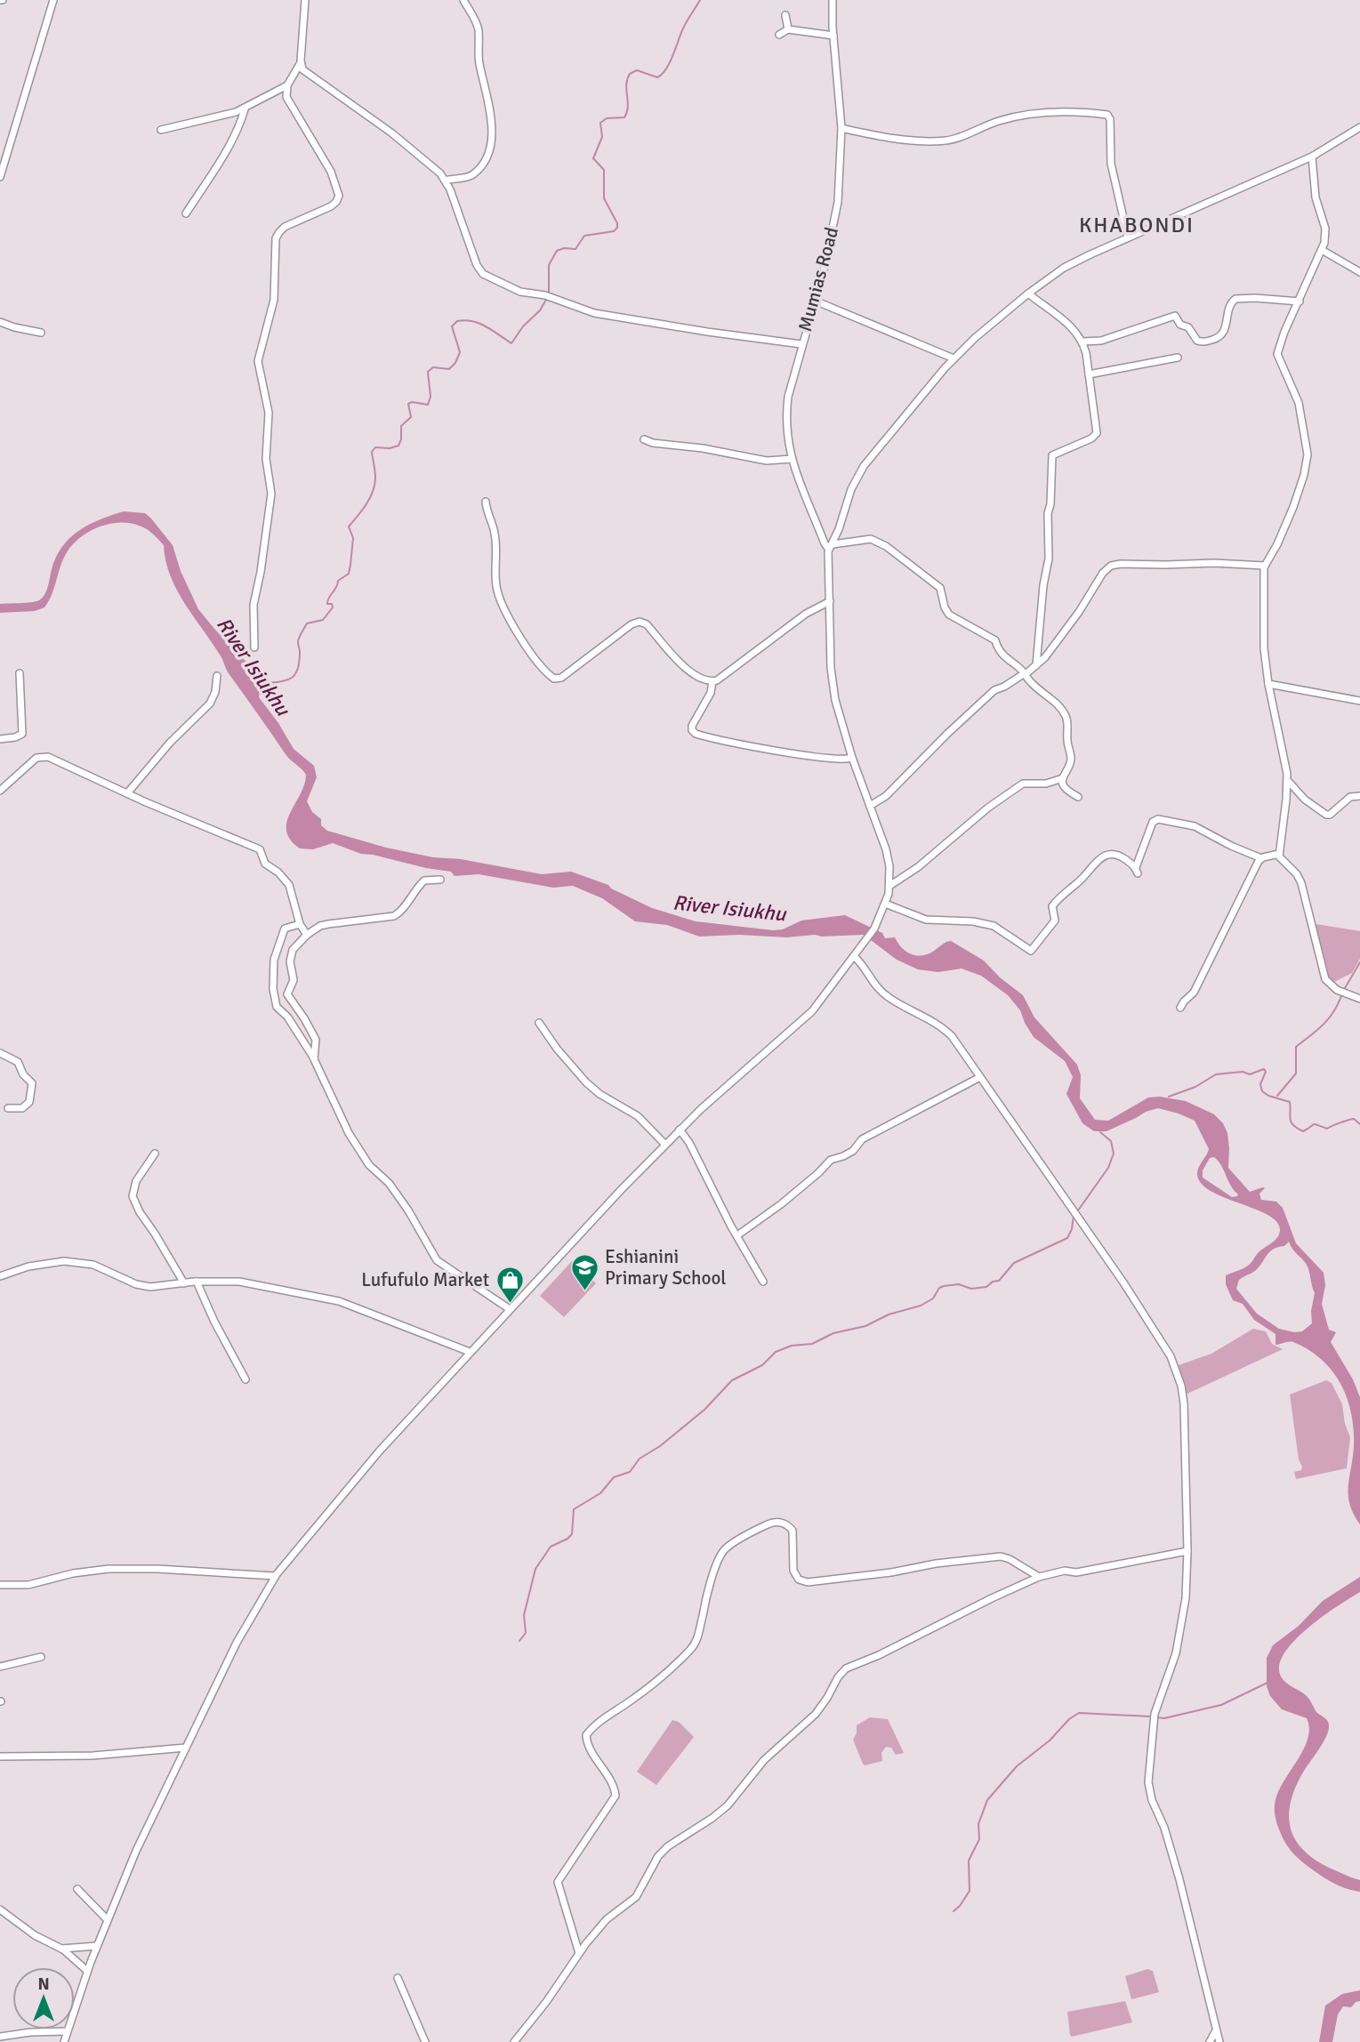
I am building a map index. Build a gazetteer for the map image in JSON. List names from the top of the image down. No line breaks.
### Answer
{"streets":{"street":["Mumias Road"]},"districts":["KHABONDI"],"water":["River Isiukhu"],"places":{"school or university":["Eshianini Primary School"],"shop":["Lufufulo Market"]},"north":"top"}
